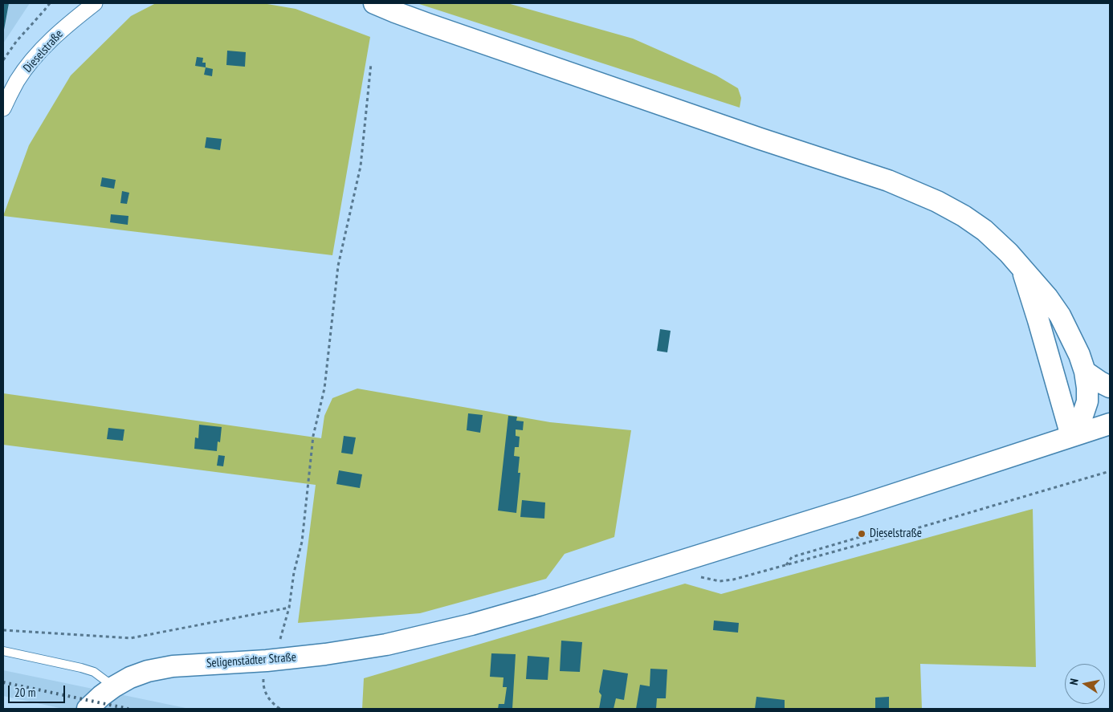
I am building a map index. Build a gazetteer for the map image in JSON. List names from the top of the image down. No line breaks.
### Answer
{"streets":{"main road":["Seligenstädter Straße"],"street":["Dieselstraße"]},"places":["Dieselstraße"],"scale_bar":"20 m","north":"left"}
